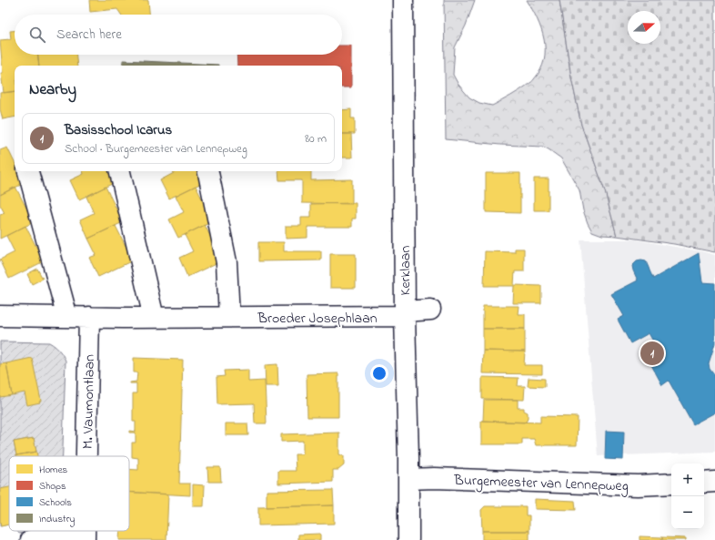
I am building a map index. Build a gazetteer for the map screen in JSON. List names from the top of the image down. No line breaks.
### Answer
{"streets":{"street":["Kerklaan","Broeder Josephlaan","M. Vaumontlaan","Burgemeester van Lennepweg"]},"crossings":[["Kerklaan","Broeder Josephlaan"],["Kerklaan","Burgemeester van Lennepweg"],["Broeder Josephlaan","M. Vaumontlaan"]],"legend":["Homes","Shops","Schools","Industry"],"north":"right","page":{"search":"Search here","heading":"Nearby","list":[{"mark":"1","name":"Basisschool Icarus","note":"School · Burgemeester van Lennepweg","value":"80 m"}],"pins":"1","map_buttons":["+","−"]}}
